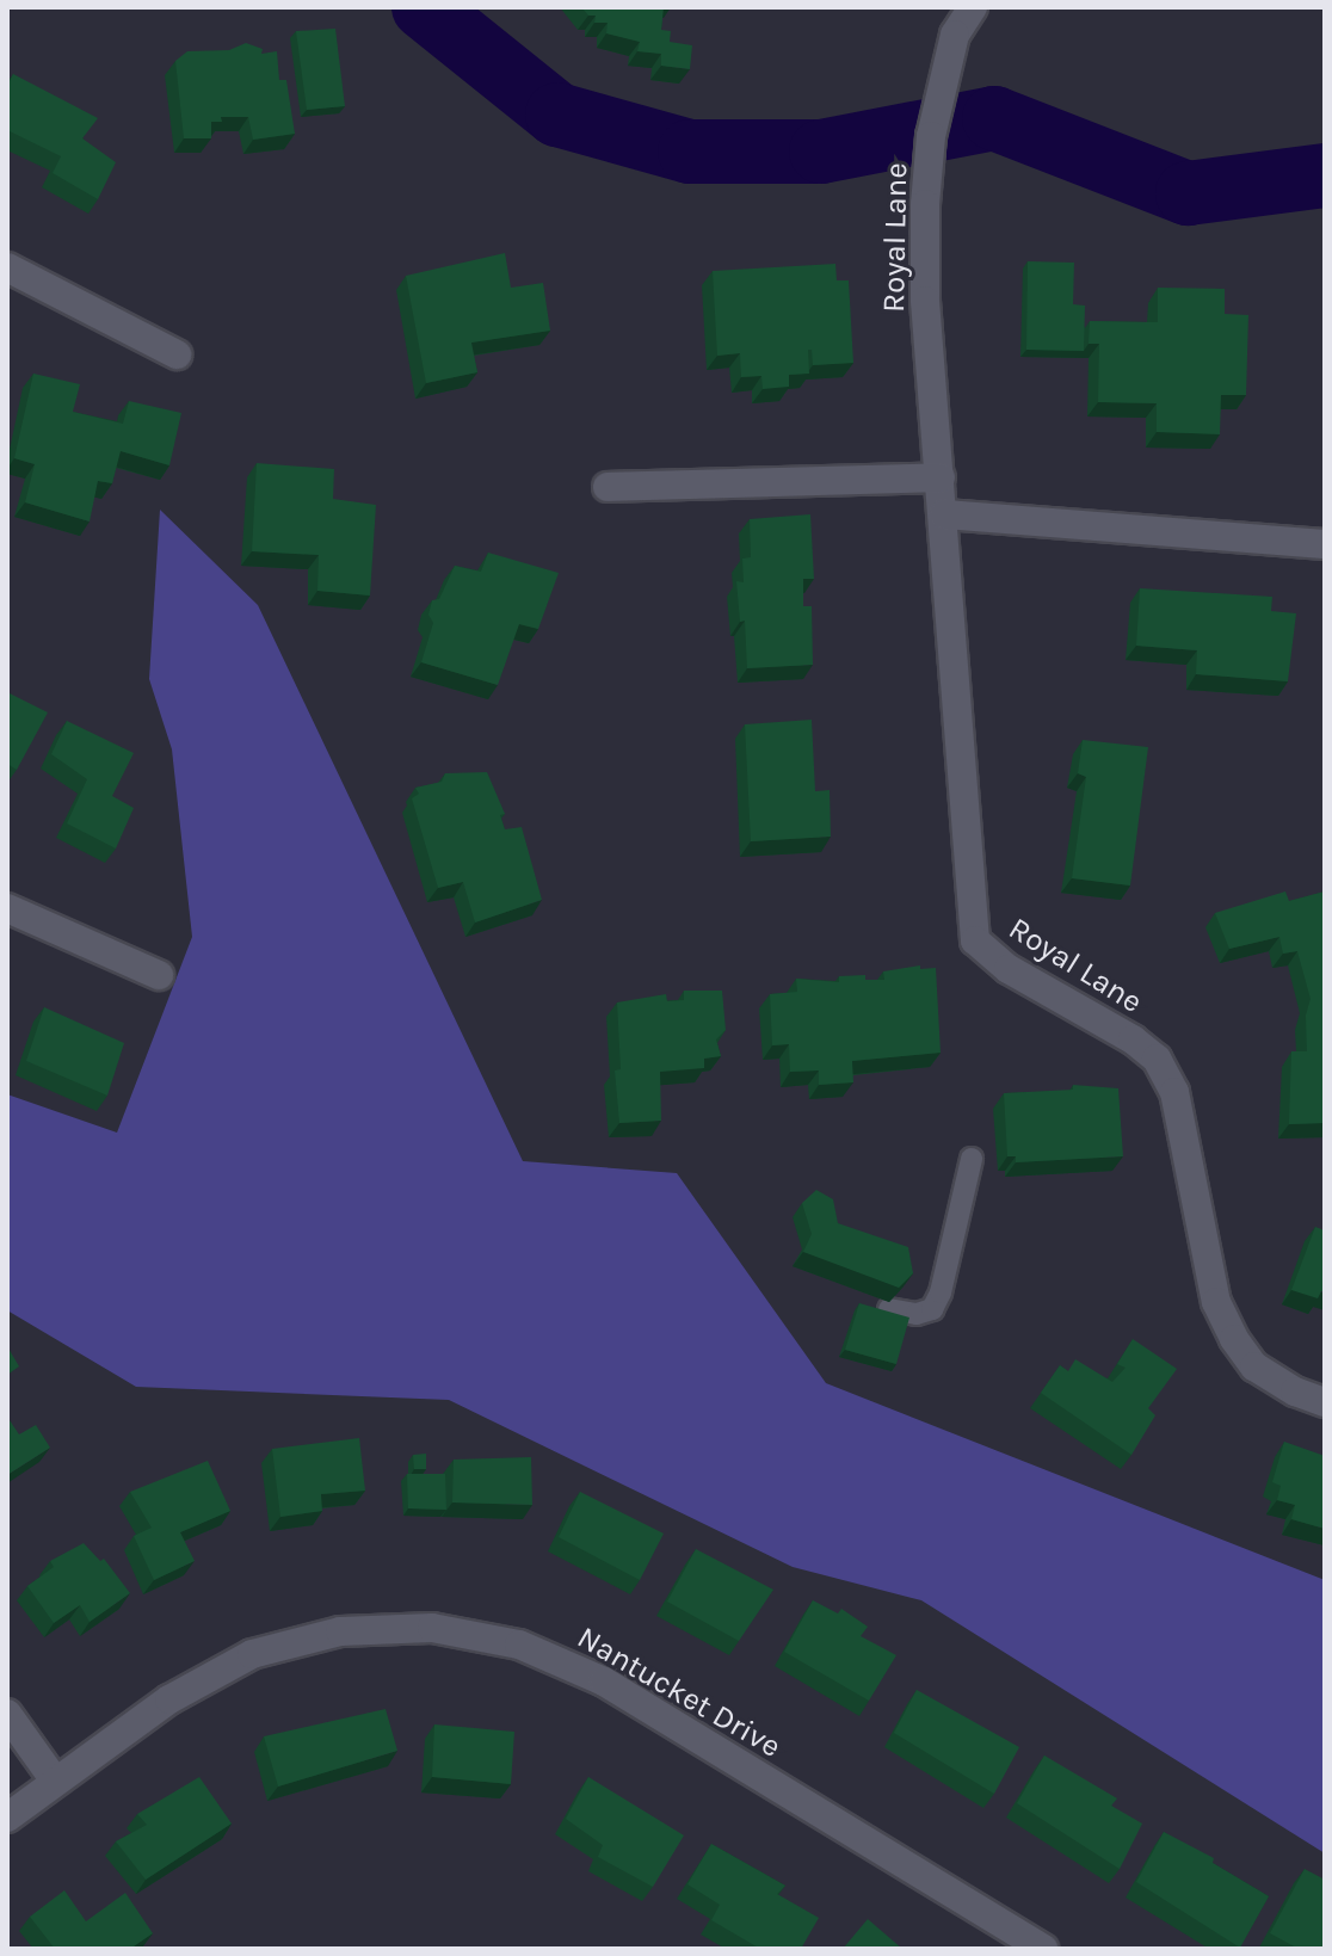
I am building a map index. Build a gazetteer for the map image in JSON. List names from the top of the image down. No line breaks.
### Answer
{"streets":{"street":["Royal Lane","Nantucket Drive"]}}
